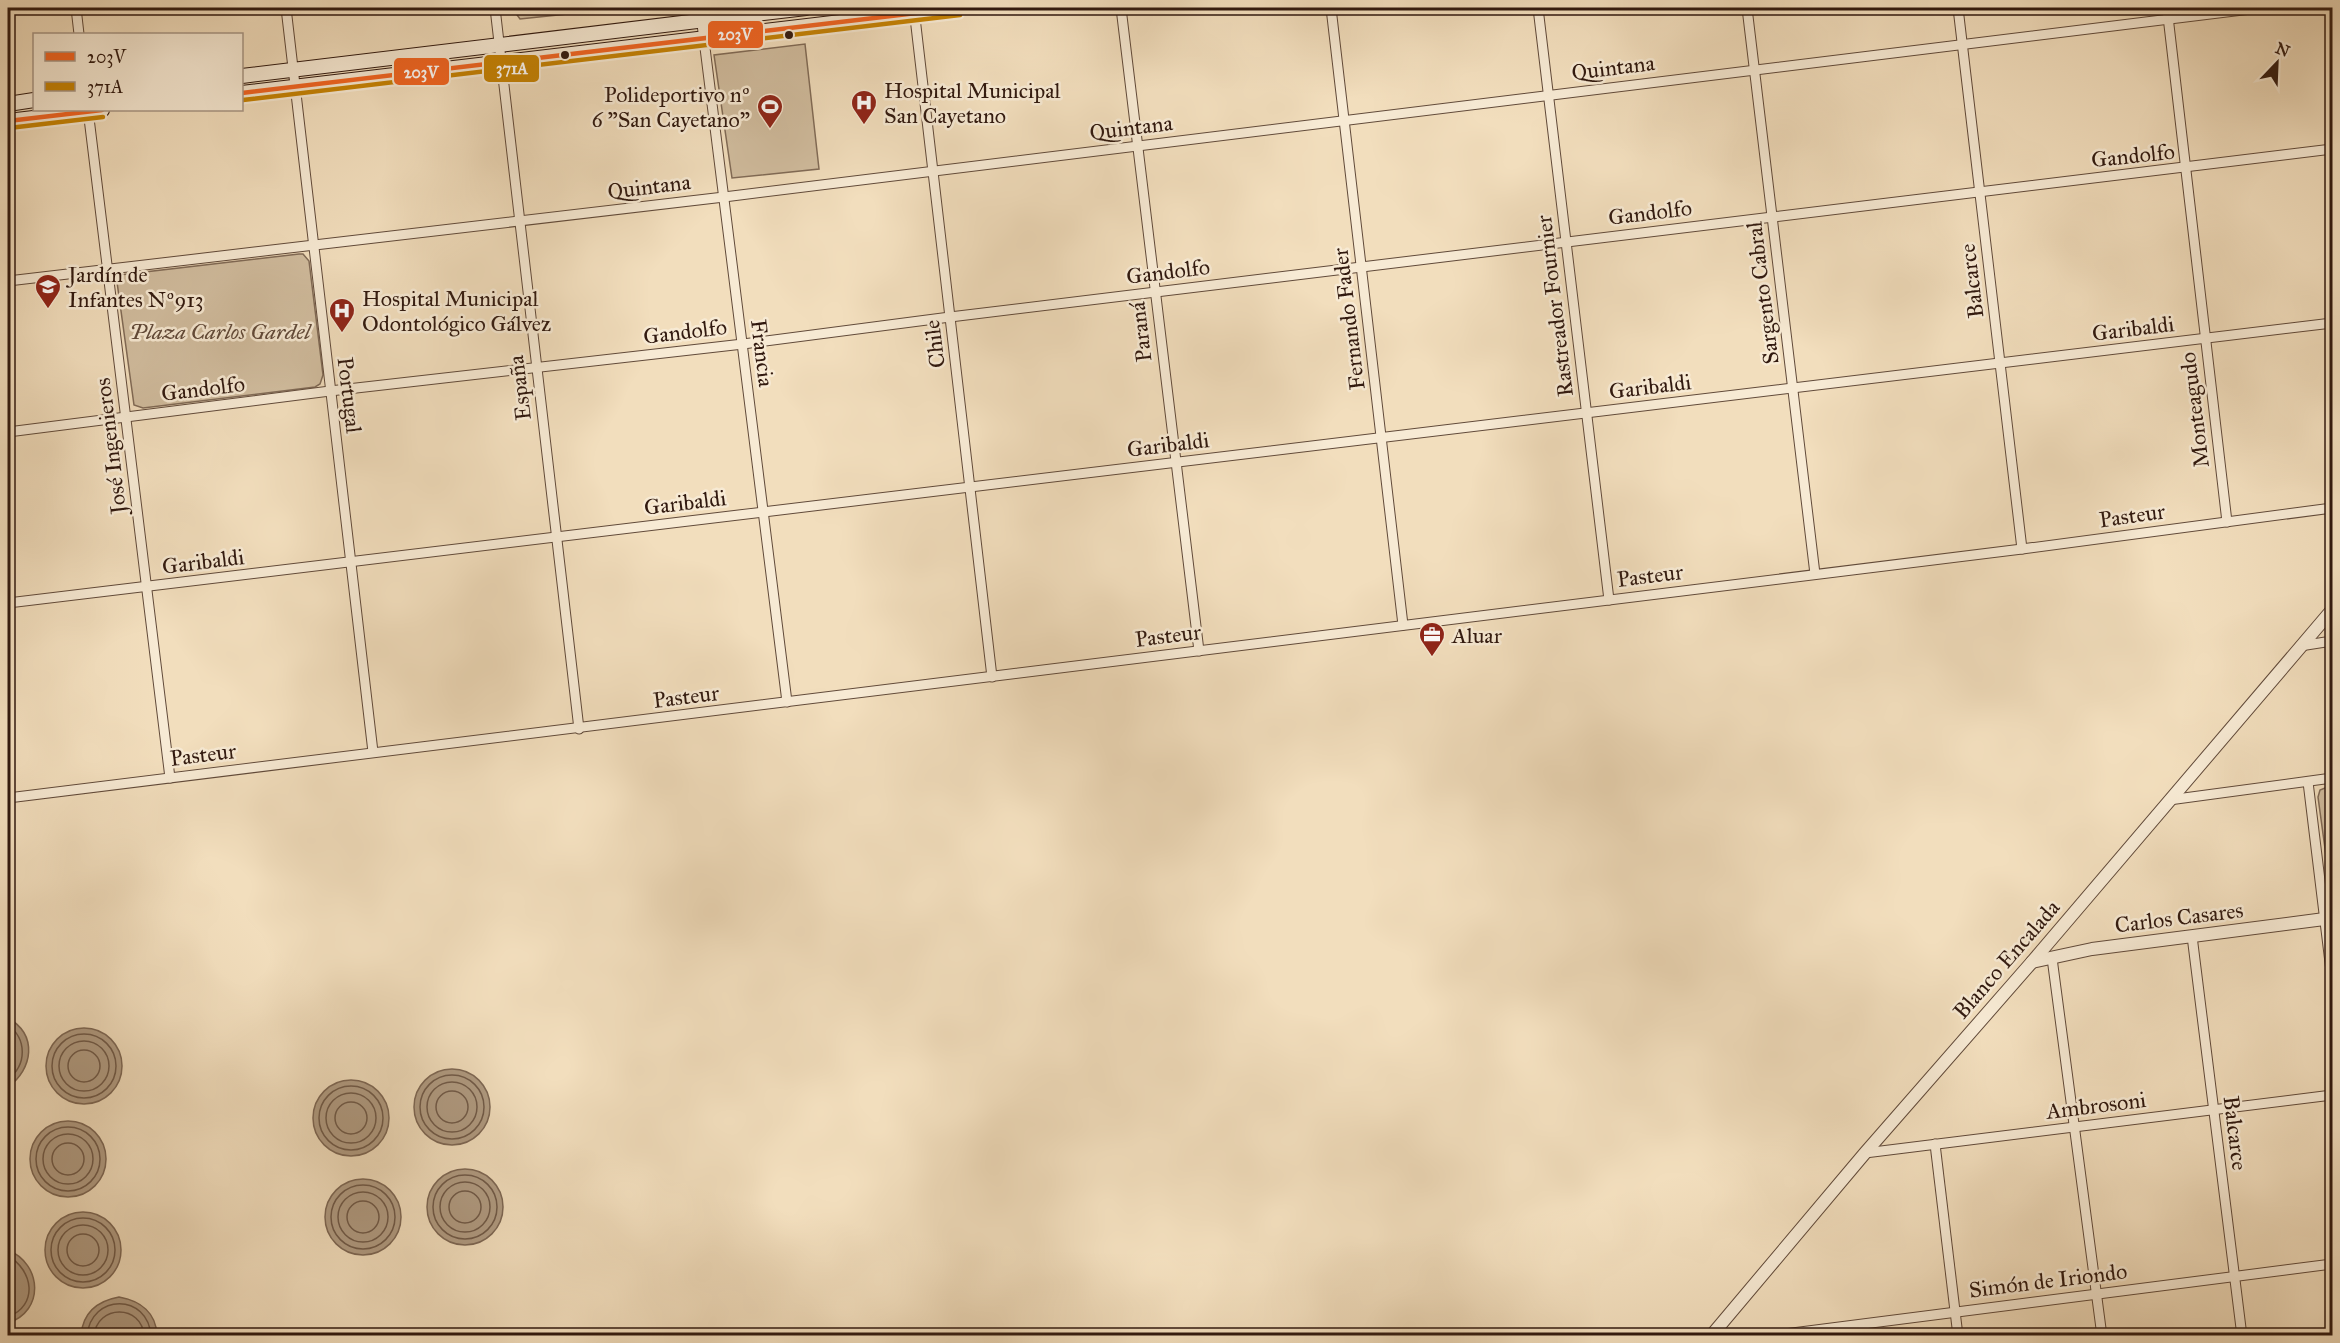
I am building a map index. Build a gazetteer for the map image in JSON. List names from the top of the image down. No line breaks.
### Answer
{"streets":{"street":["Quintana","Gandolfo","Balcarce","Sargento Cabral","Rastreador Fournier","Fernando Fader","Garibaldi","Paraná","Chile","Francia","España","Portugal","Monteagudo","José Ingenieros","Pasteur","Carlos Casares","Blanco Encalada","Ambrosoni","Simón de Iriondo"]},"crossings":[["Quintana","Balcarce"],["Quintana","Sargento Cabral"],["Quintana","Rastreador Fournier"],["Quintana","Fernando Fader"],["Quintana","Paraná"],["Quintana","Chile"],["Quintana","Francia"],["Quintana","España"],["Quintana","Portugal"],["Quintana","Monteagudo"],["Quintana","José Ingenieros"],["Gandolfo","Balcarce"],["Gandolfo","Sargento Cabral"],["Gandolfo","Rastreador Fournier"],["Gandolfo","Fernando Fader"],["Gandolfo","Paraná"],["Gandolfo","Chile"],["Gandolfo","Francia"],["Gandolfo","España"],["Gandolfo","Portugal"],["Gandolfo","Monteagudo"],["Gandolfo","José Ingenieros"],["Balcarce","Garibaldi"],["Balcarce","Pasteur"],["Balcarce","Carlos Casares"],["Balcarce","Ambrosoni"],["Balcarce","Simón de Iriondo"],["Sargento Cabral","Garibaldi"],["Sargento Cabral","Pasteur"],["Rastreador Fournier","Garibaldi"],["Rastreador Fournier","Pasteur"],["Fernando Fader","Garibaldi"],["Fernando Fader","Pasteur"],["Garibaldi","Paraná"],["Garibaldi","Chile"],["Garibaldi","Francia"],["Garibaldi","España"],["Garibaldi","Portugal"],["Garibaldi","Monteagudo"],["Garibaldi","José Ingenieros"],["Paraná","Pasteur"],["Chile","Pasteur"],["Francia","Pasteur"],["España","Pasteur"],["Portugal","Pasteur"],["Monteagudo","Pasteur"],["José Ingenieros","Pasteur"],["Carlos Casares","Blanco Encalada"],["Blanco Encalada","Ambrosoni"]],"parks":["Plaza Carlos Gardel"],"places":{"hospital":["Hospital Municipal San Cayetano","Hospital Municipal Odontológico Gálvez"],"sports":["Polideportivo nº 6 \"San Cayetano\""],"school or university":["Jardín de Infantes Nº913"],"office":["Aluar"]},"lines":["transit line 203V","transit line 371A"],"legend":["203V","371A"],"north":"top right"}
